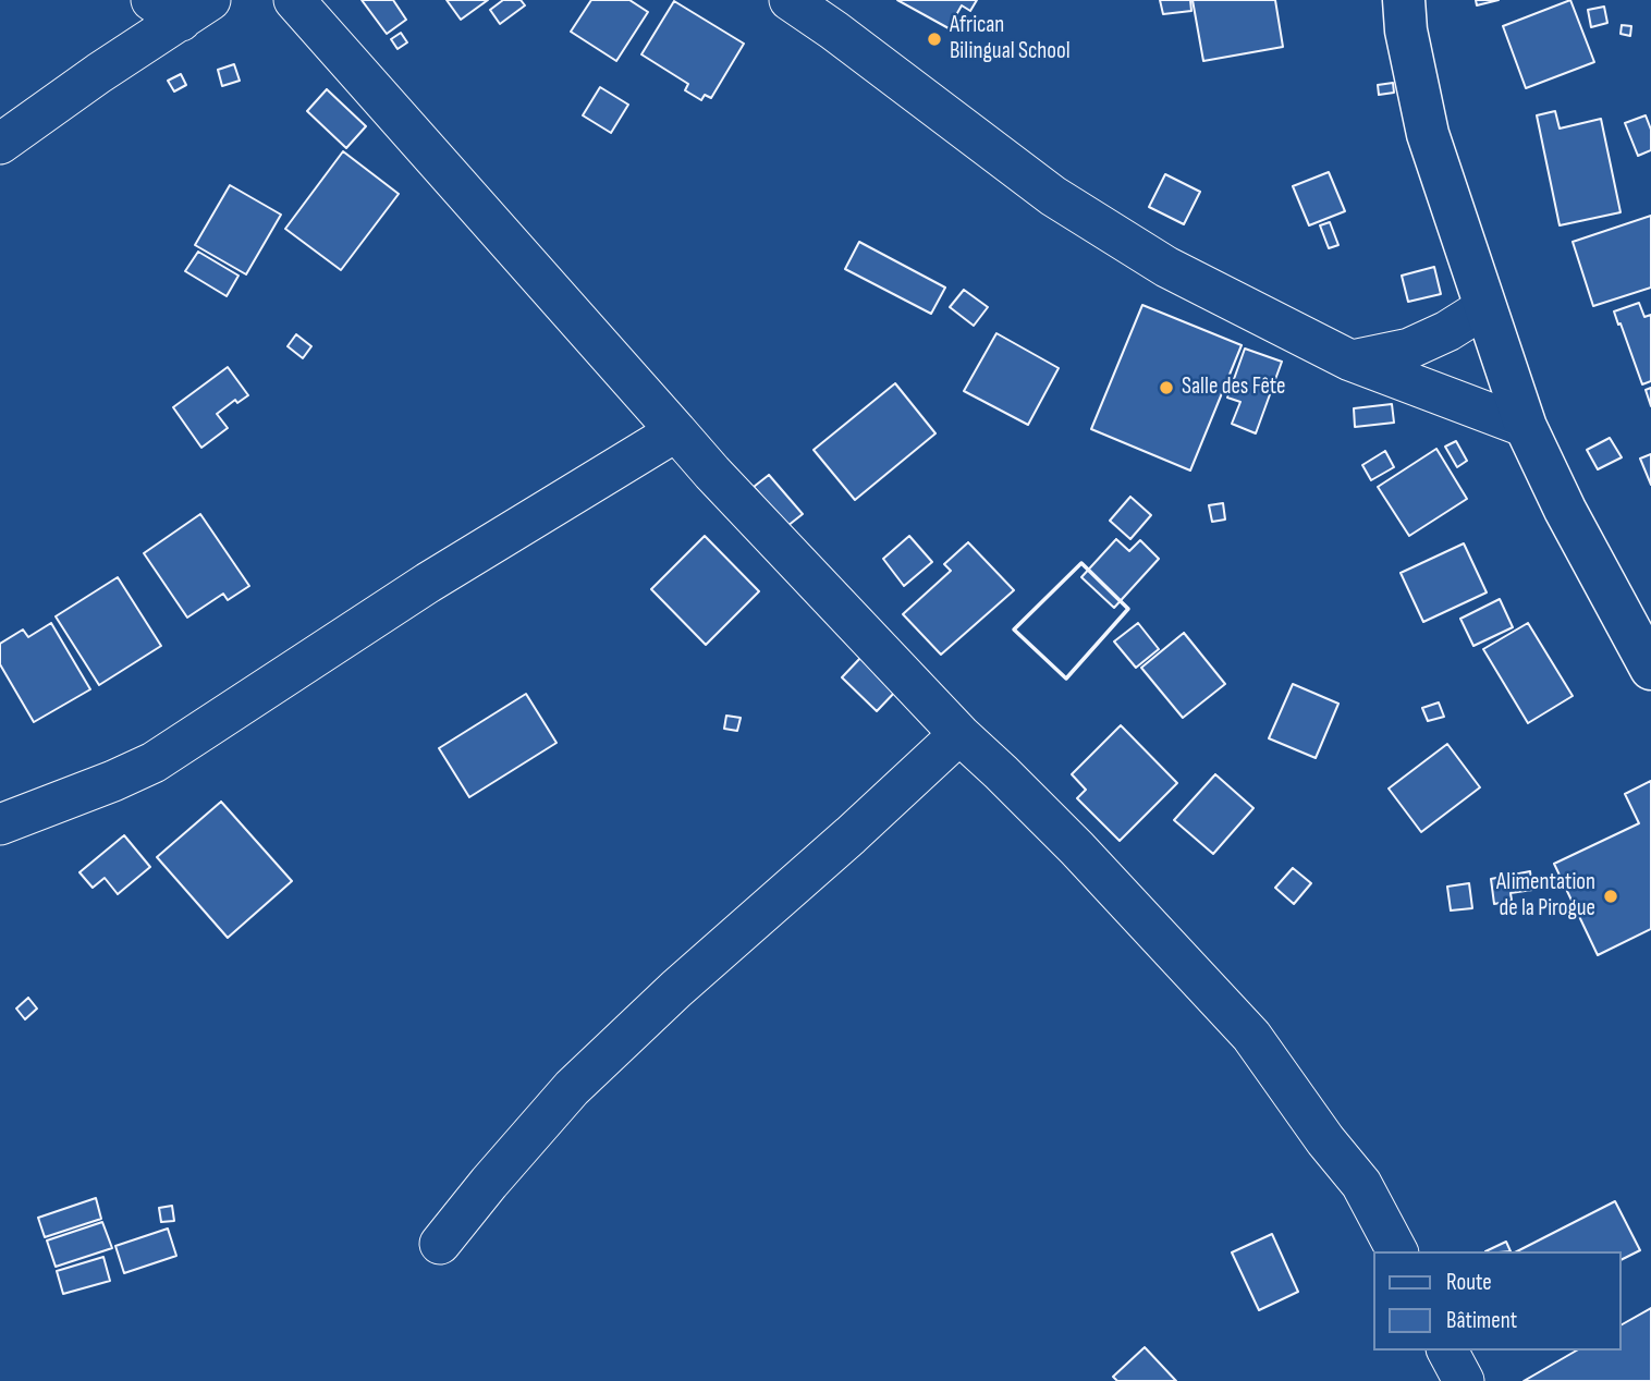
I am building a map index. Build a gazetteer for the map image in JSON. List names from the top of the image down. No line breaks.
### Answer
{"places":["African Bilingual School","Salle des Fête","Alimentation de la Pirogue"],"legend":["Route","Bâtiment"]}
